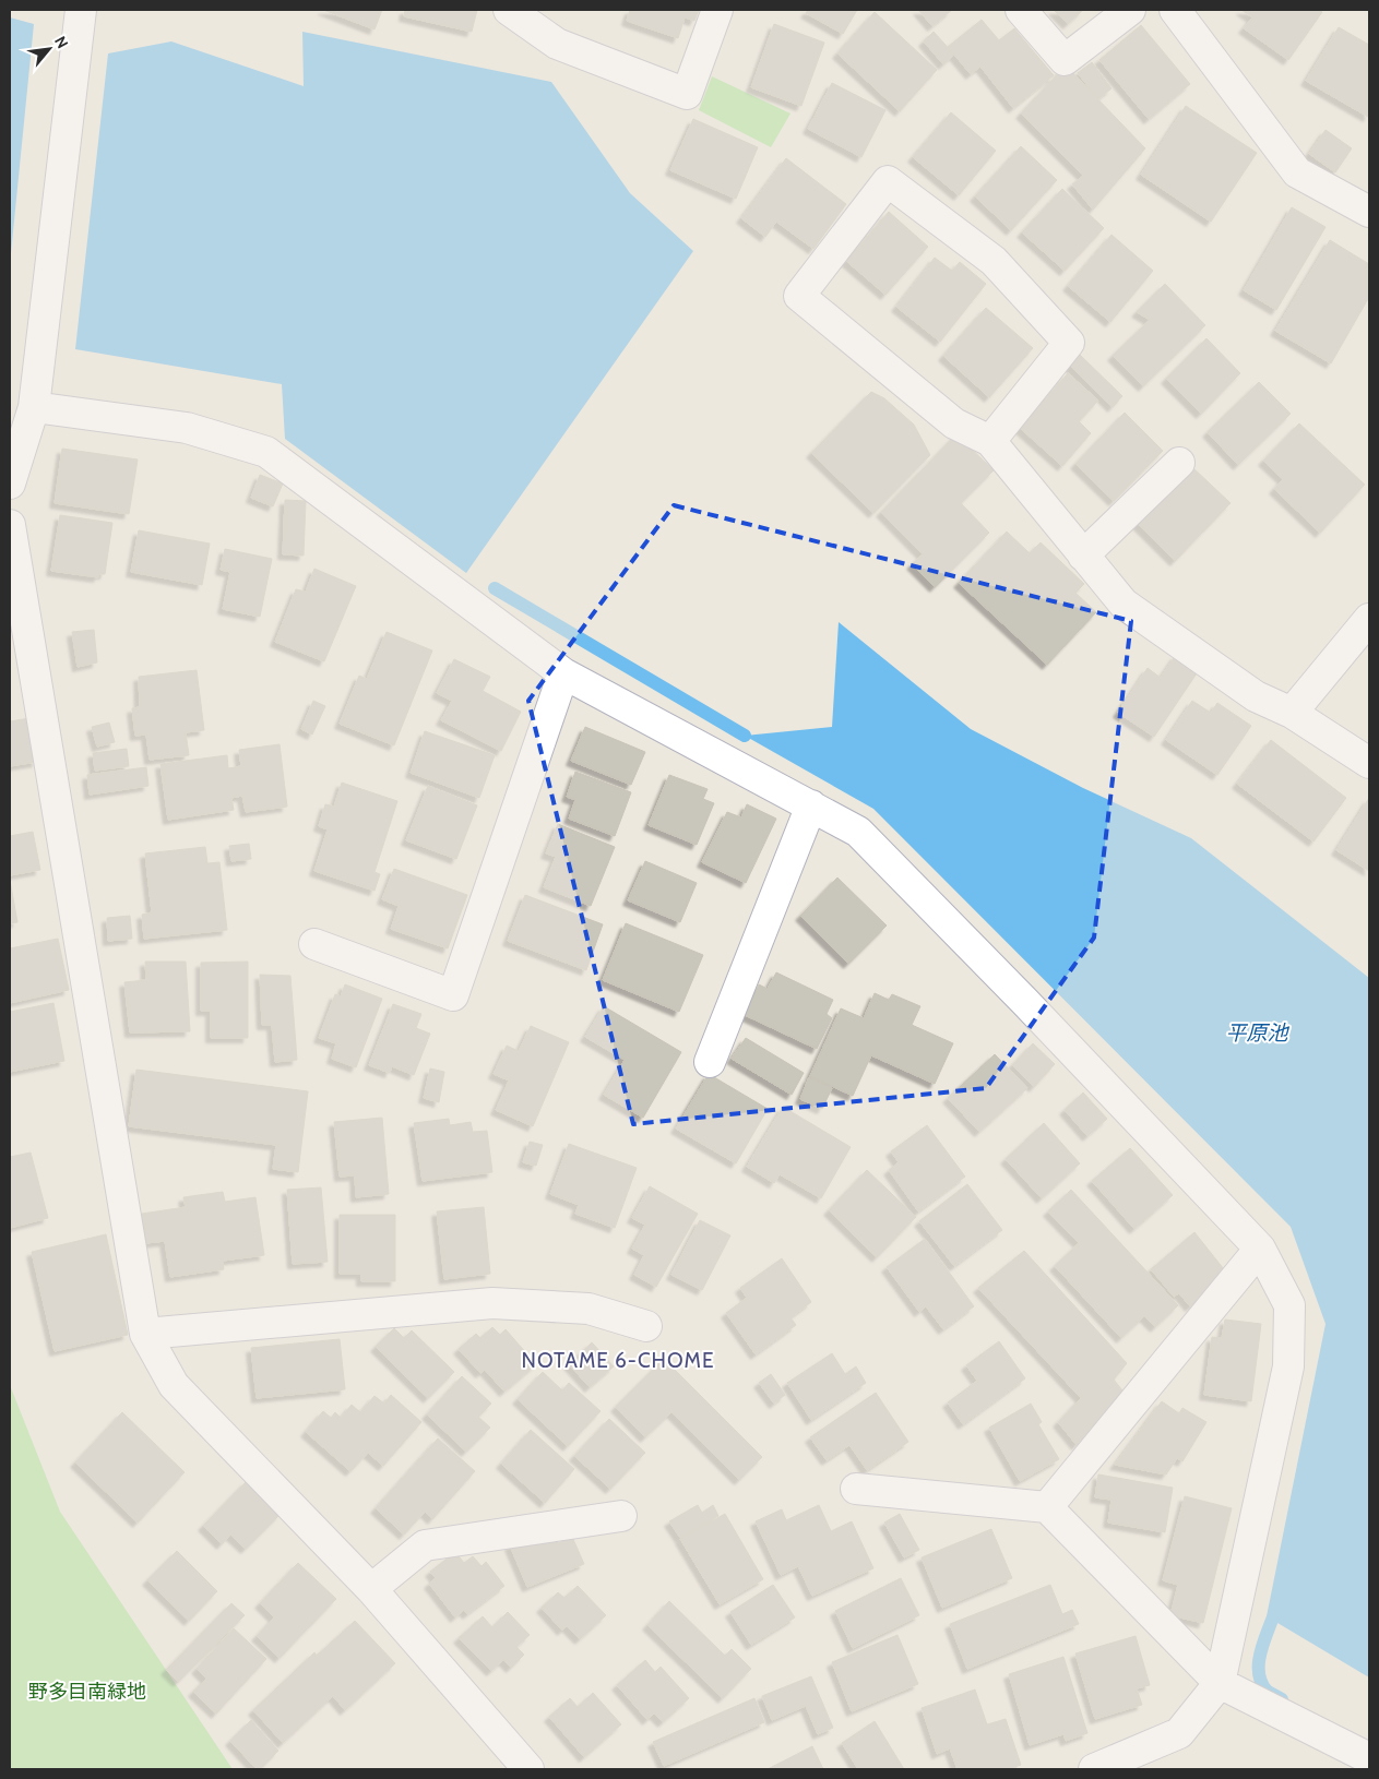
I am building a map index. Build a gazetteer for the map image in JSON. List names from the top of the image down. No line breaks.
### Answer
{"districts":["NOTAME 6-CHOME"],"water":["平原池"],"parks":["野多目南緑地"],"north":"top right"}
